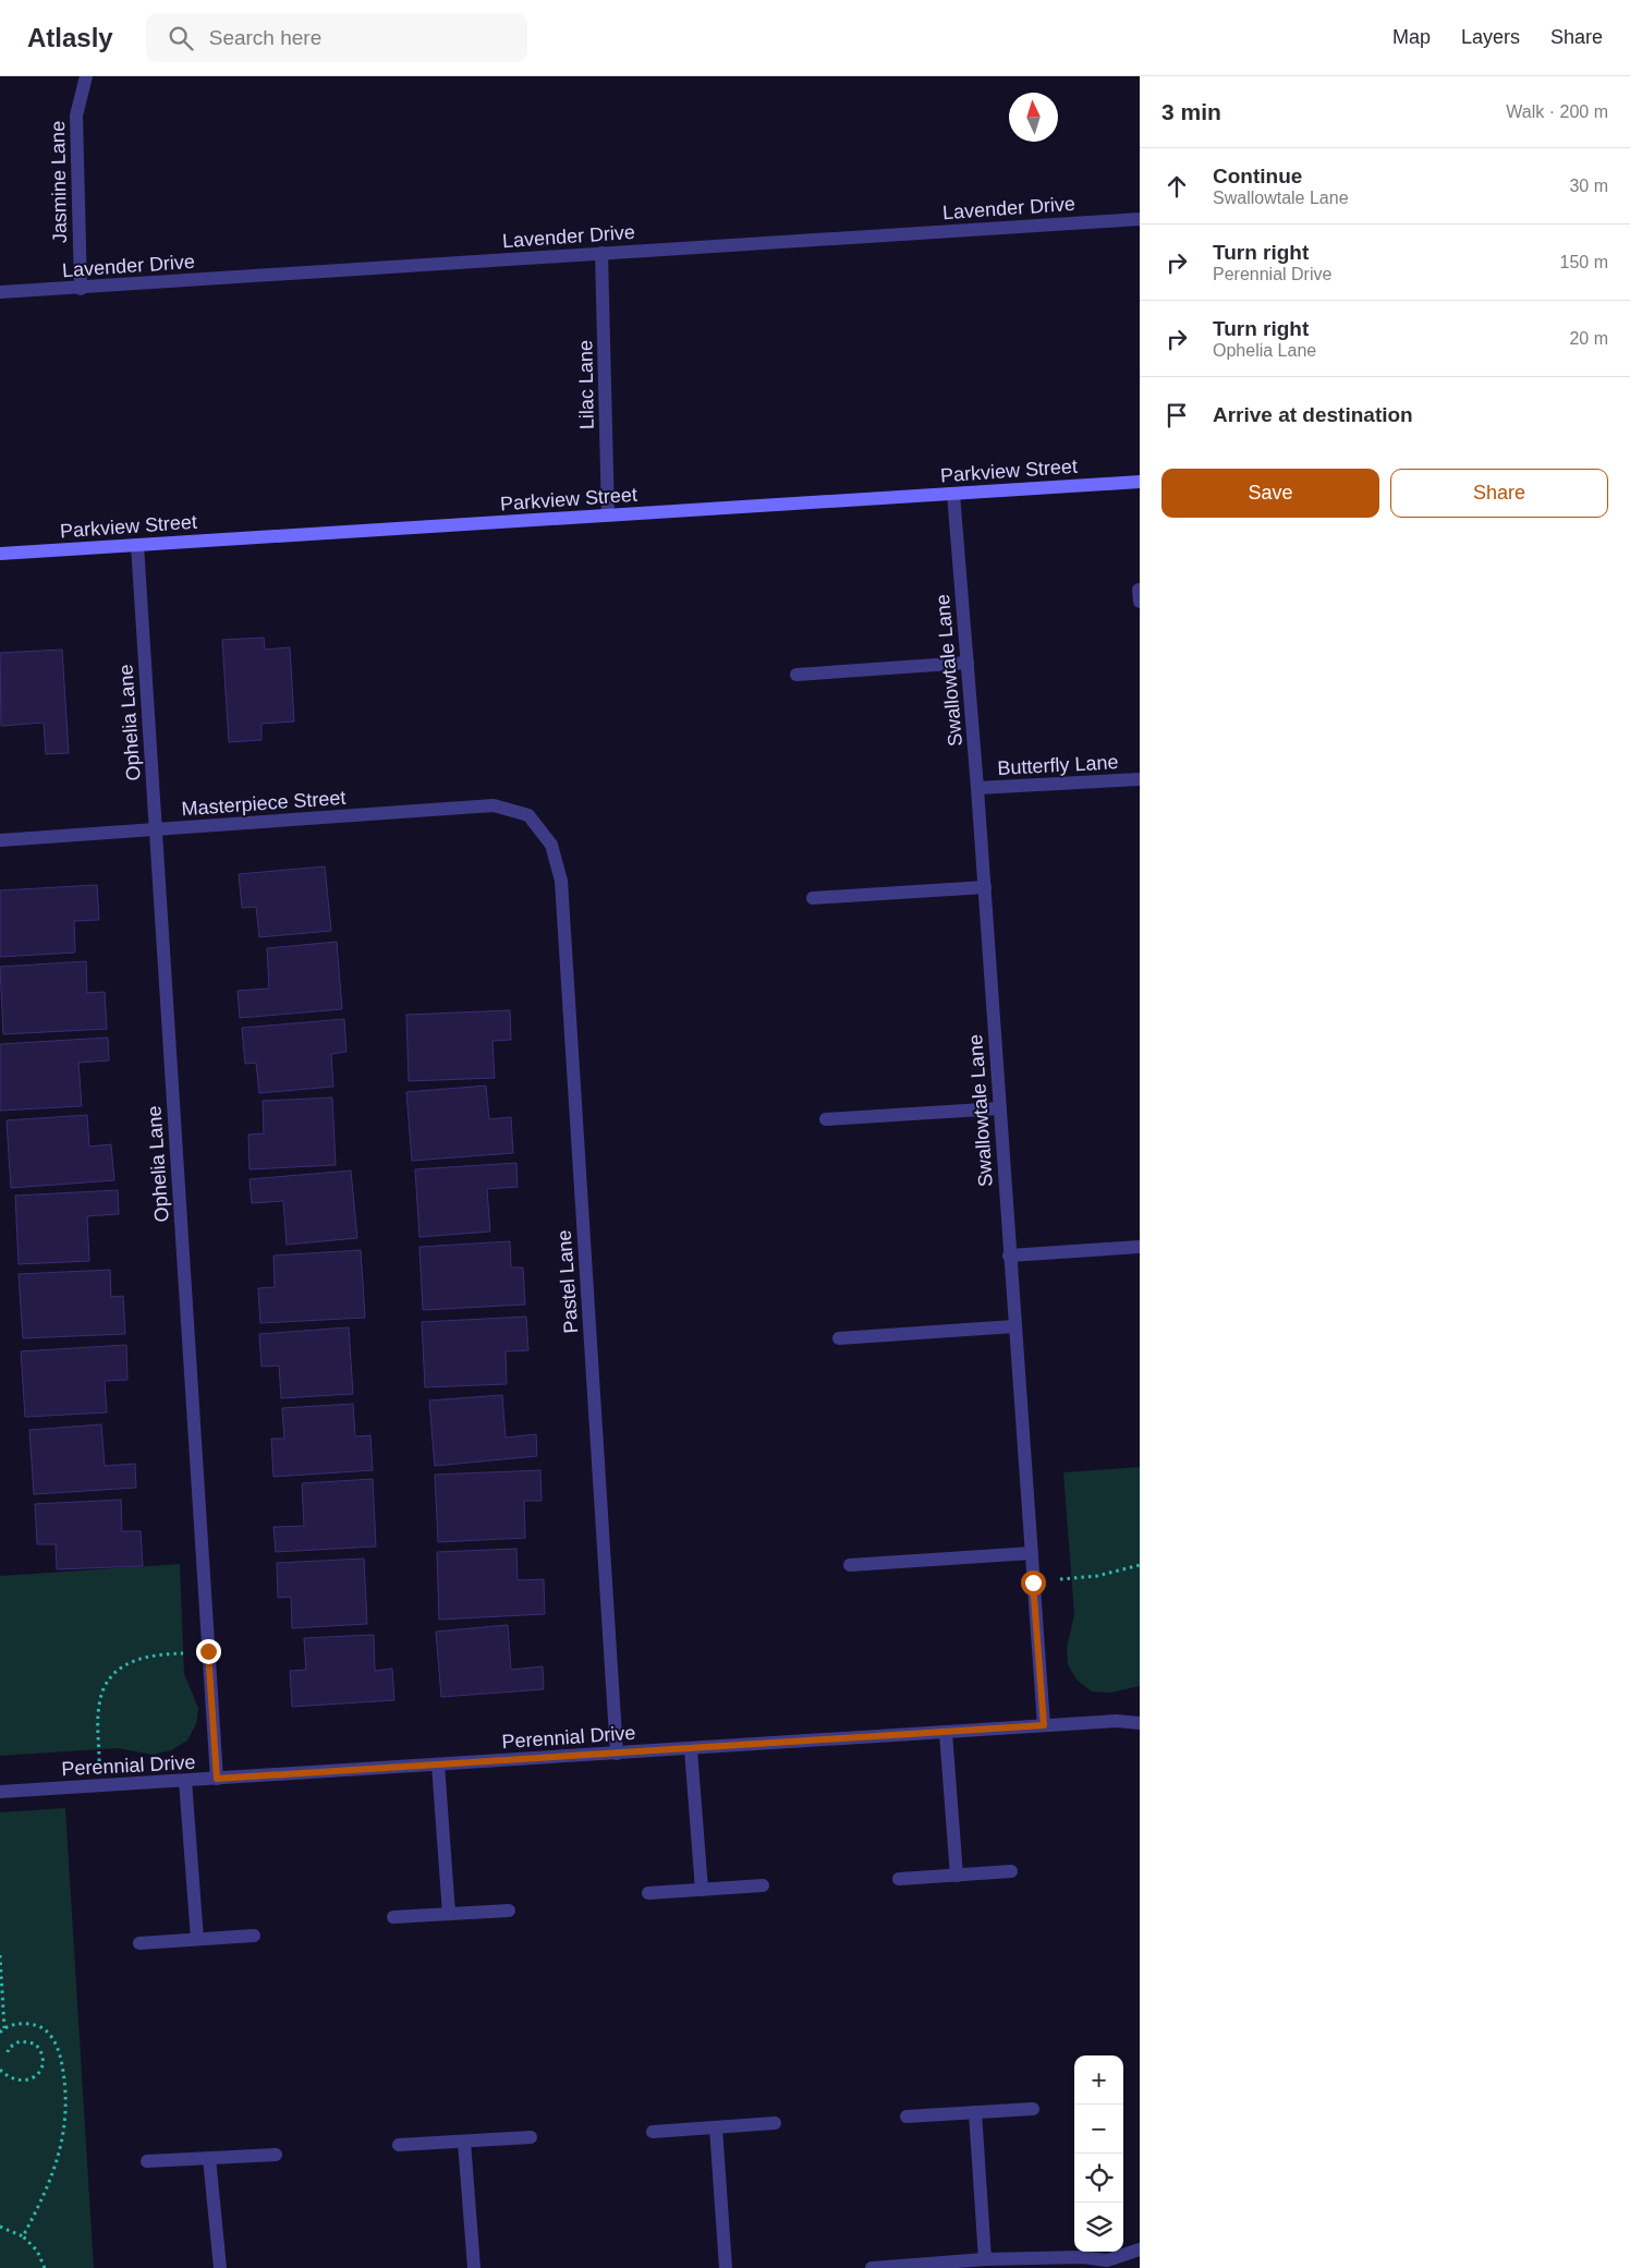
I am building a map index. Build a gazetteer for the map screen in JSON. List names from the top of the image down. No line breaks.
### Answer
{"streets":{"street":["Jasmine Lane","Lavender Drive","Lilac Lane","Parkview Street","Swallowtale Lane","Ophelia Lane","Butterfly Lane","Masterpiece Street","Pastel Lane","Perennial Drive"]},"crossings":[["Jasmine Lane","Lavender Drive"],["Lavender Drive","Lilac Lane"],["Lilac Lane","Parkview Street"],["Parkview Street","Swallowtale Lane"],["Parkview Street","Ophelia Lane"],["Swallowtale Lane","Butterfly Lane"],["Swallowtale Lane","Perennial Drive"],["Ophelia Lane","Masterpiece Street"],["Ophelia Lane","Perennial Drive"],["Masterpiece Street","Pastel Lane"],["Pastel Lane","Perennial Drive"]],"north":"top","page":{"header":"Atlasly","search":"Search here","nav":["Map","Layers","Share"],"heading":["3 min","Walk · 200 m"],"list":[["Continue","Swallowtale Lane","30 m"],["Turn right","Perennial Drive","150 m"],["Turn right","Ophelia Lane","20 m"],"Arrive at destination"],"buttons":["Save","Share"],"map_buttons":["+","−"]}}
